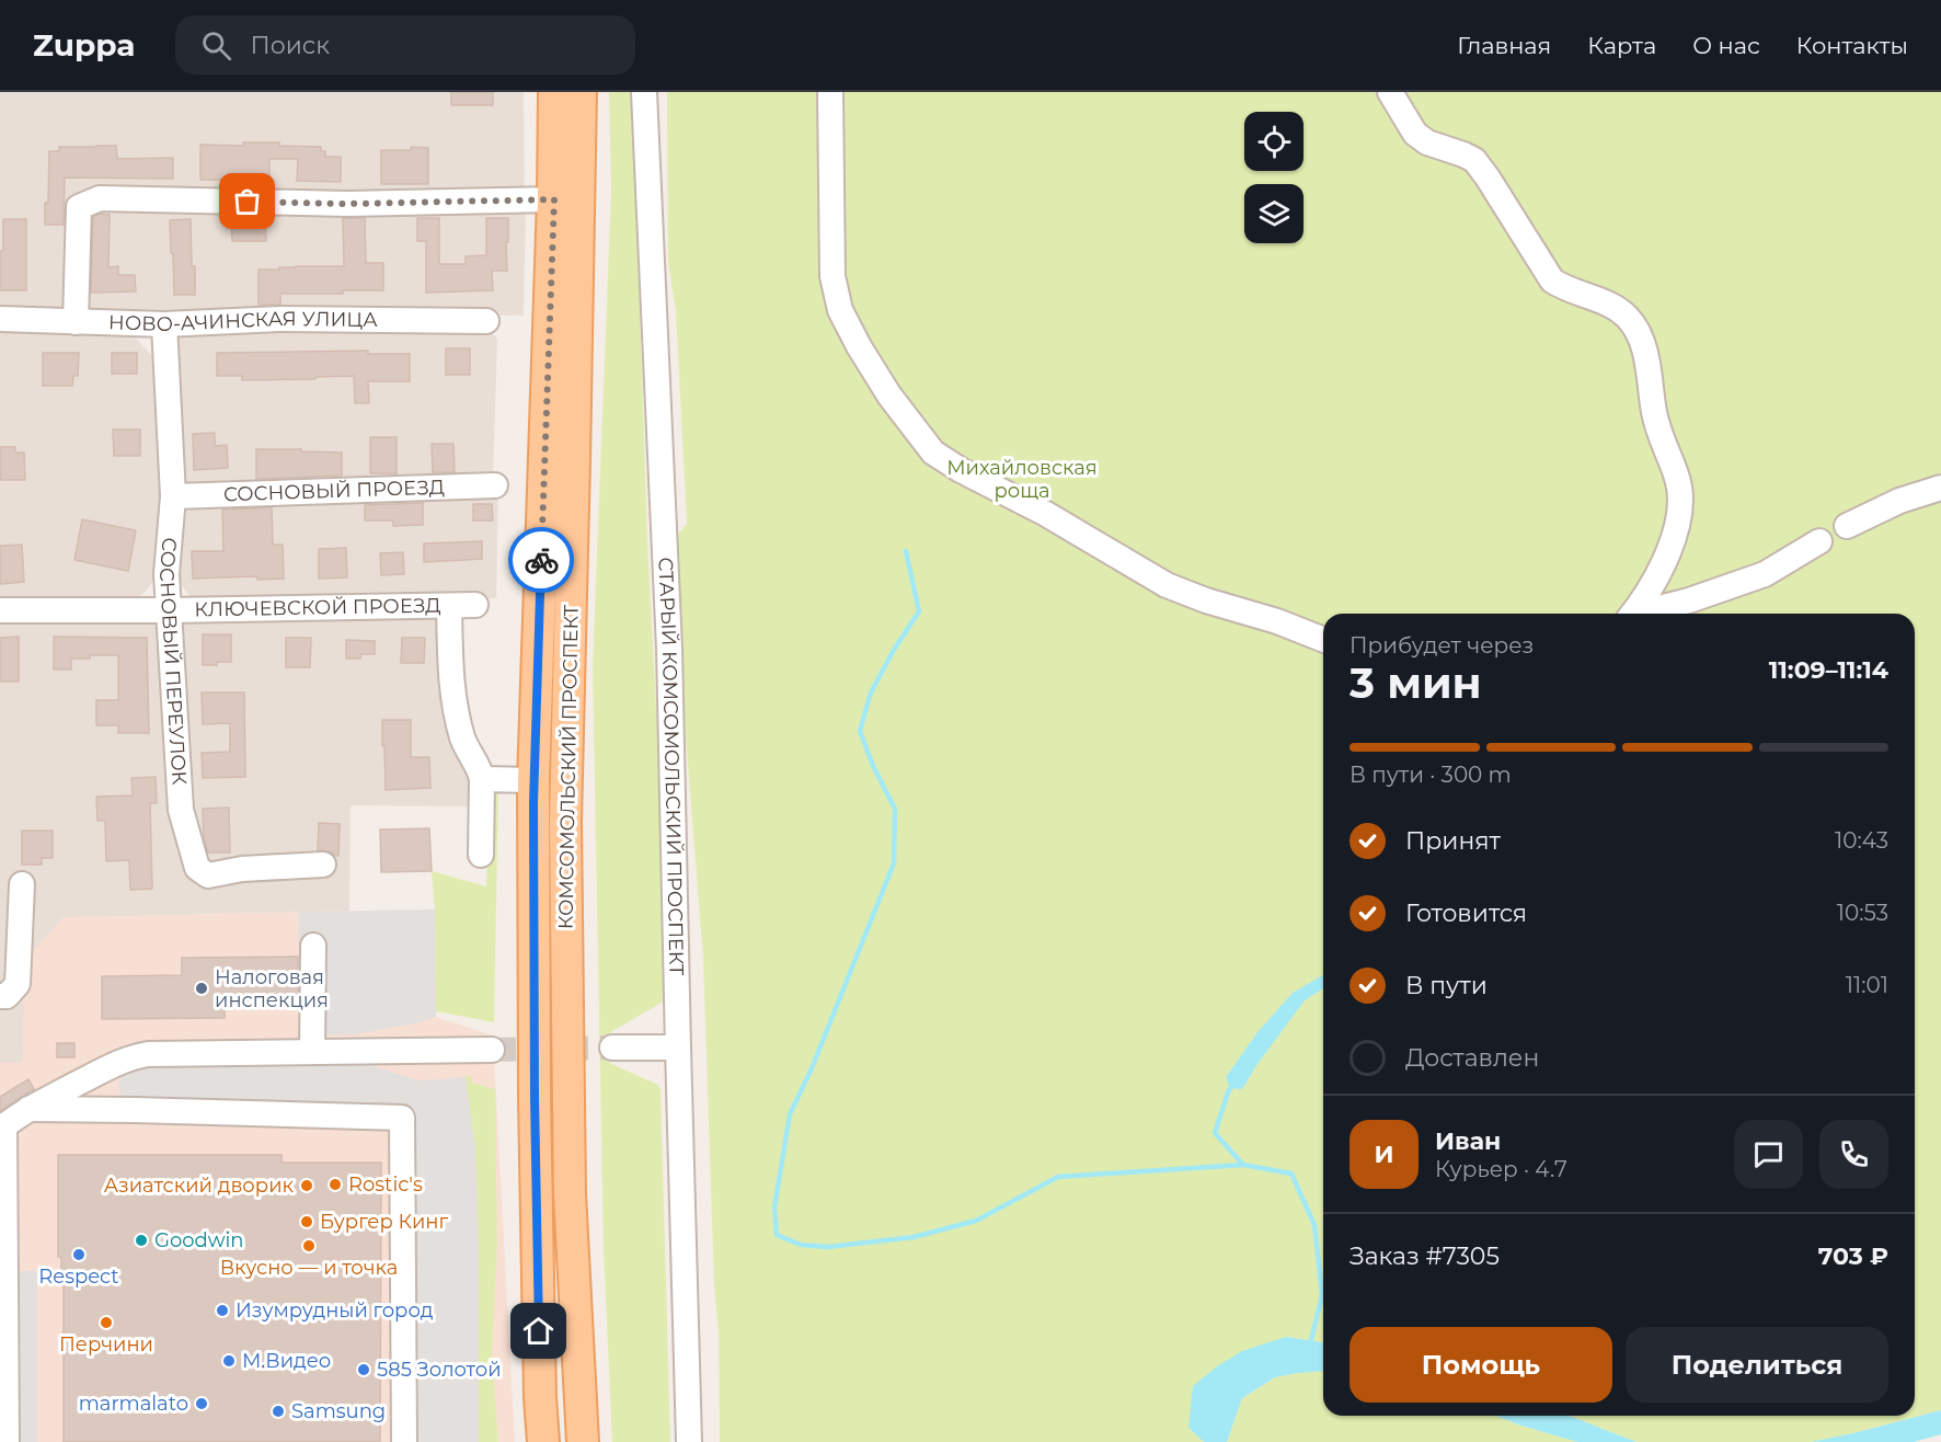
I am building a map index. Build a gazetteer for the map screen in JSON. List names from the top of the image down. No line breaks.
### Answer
{"streets":{"main road":["КОМСОМОЛЬСКИЙ ПРОСПЕКТ"],"street":["НОВО-АЧИНСКАЯ УЛИЦА","СОСНОВЫЙ ПРОЕЗД","КЛЮЧЕВСКОЙ ПРОЕЗД","СОСНОВЫЙ ПЕРЕУЛОК","СТАРЫЙ КОМСОМОЛЬСКИЙ ПРОСПЕКТ"]},"crossings":[["НОВО-АЧИНСКАЯ УЛИЦА","СОСНОВЫЙ ПЕРЕУЛОК"],["СОСНОВЫЙ ПРОЕЗД","СОСНОВЫЙ ПЕРЕУЛОК"],["КЛЮЧЕВСКОЙ ПРОЕЗД","СОСНОВЫЙ ПЕРЕУЛОК"]],"parks":["Михайловская роща"],"places":["Налоговая инспекция","Rostic's","Азиатский дворик","Бургер Кинг","Goodwin","Вкусно — и точка","Respect","Изумрудный город","Перчини","М.Видео","585 Золотой","marmalato","Samsung"],"page":{"header":"Zuppa","search":"Поиск","nav":["Главная","Карта","О нас","Контакты"],"heading":["3 мин","Прибудет через","11:09–11:14"],"panel":["Иван","Курьер · 4.7","Заказ #7305","703 ₽"],"bar":"В пути · 300 m","list":[["Принят","10:43"],["Готовится","10:53"],["В пути","11:01"],"Доставлен"],"round":"И","buttons":["Помощь","Поделиться"]}}
